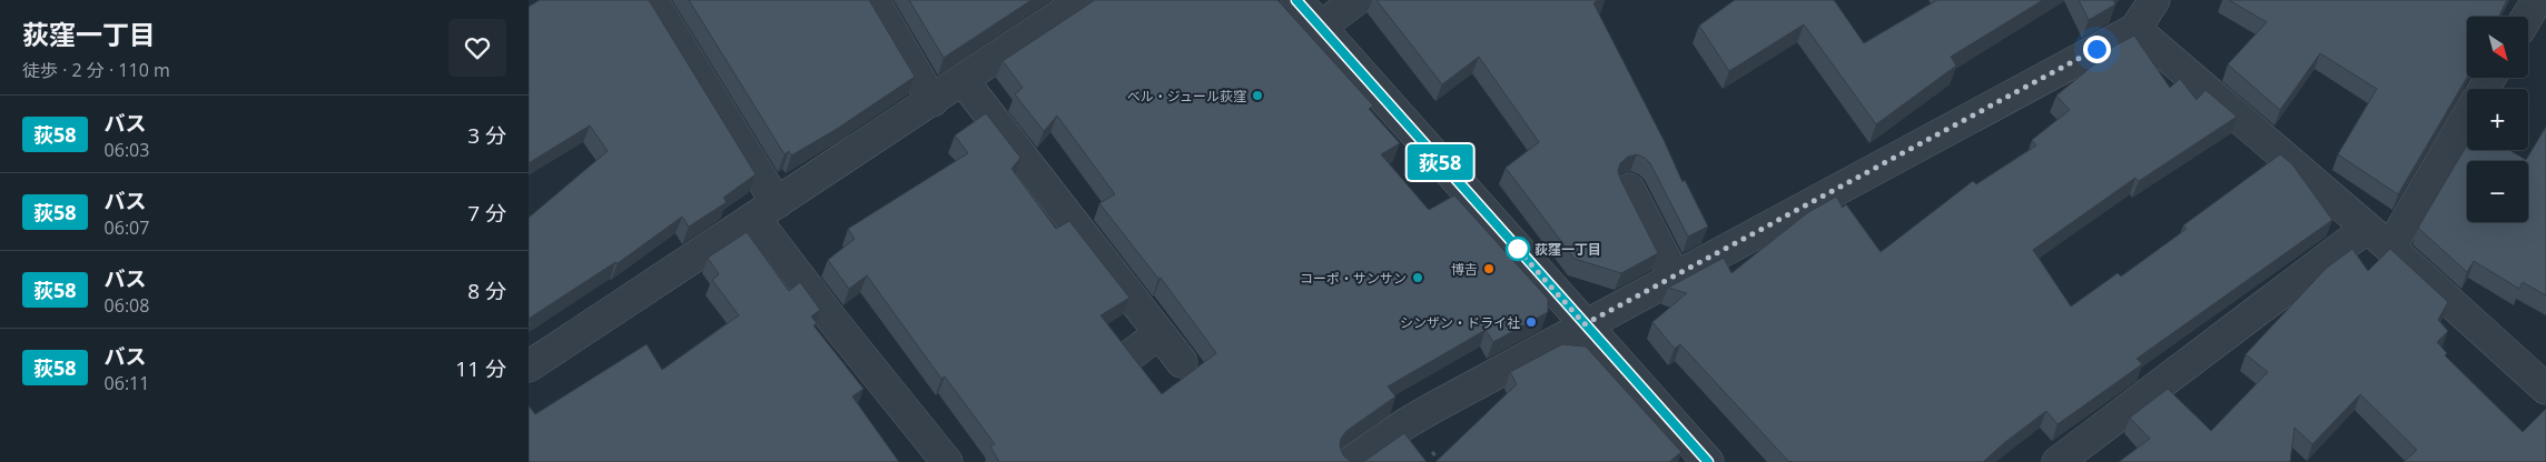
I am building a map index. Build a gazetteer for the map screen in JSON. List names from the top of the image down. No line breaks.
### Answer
{"places":["ベル・ジュール荻窪","荻窪一丁目","博𠮷","コーポ・サンサン","シンザン・ドライ社"],"lines":["bus line 荻58"],"north":"bottom right","page":{"heading":["荻窪一丁目","徒歩 · 2 分 · 110 m"],"on_map":"荻58","map_buttons":["+","−"],"list":[{"mark":"荻58","name":"バス","note":"06:03","value":"3 分"},{"mark":"荻58","name":"バス","note":"06:07","value":"7 分"},{"mark":"荻58","name":"バス","note":"06:08","value":"8 分"},{"mark":"荻58","name":"バス","note":"06:11","value":"11 分"}]}}
